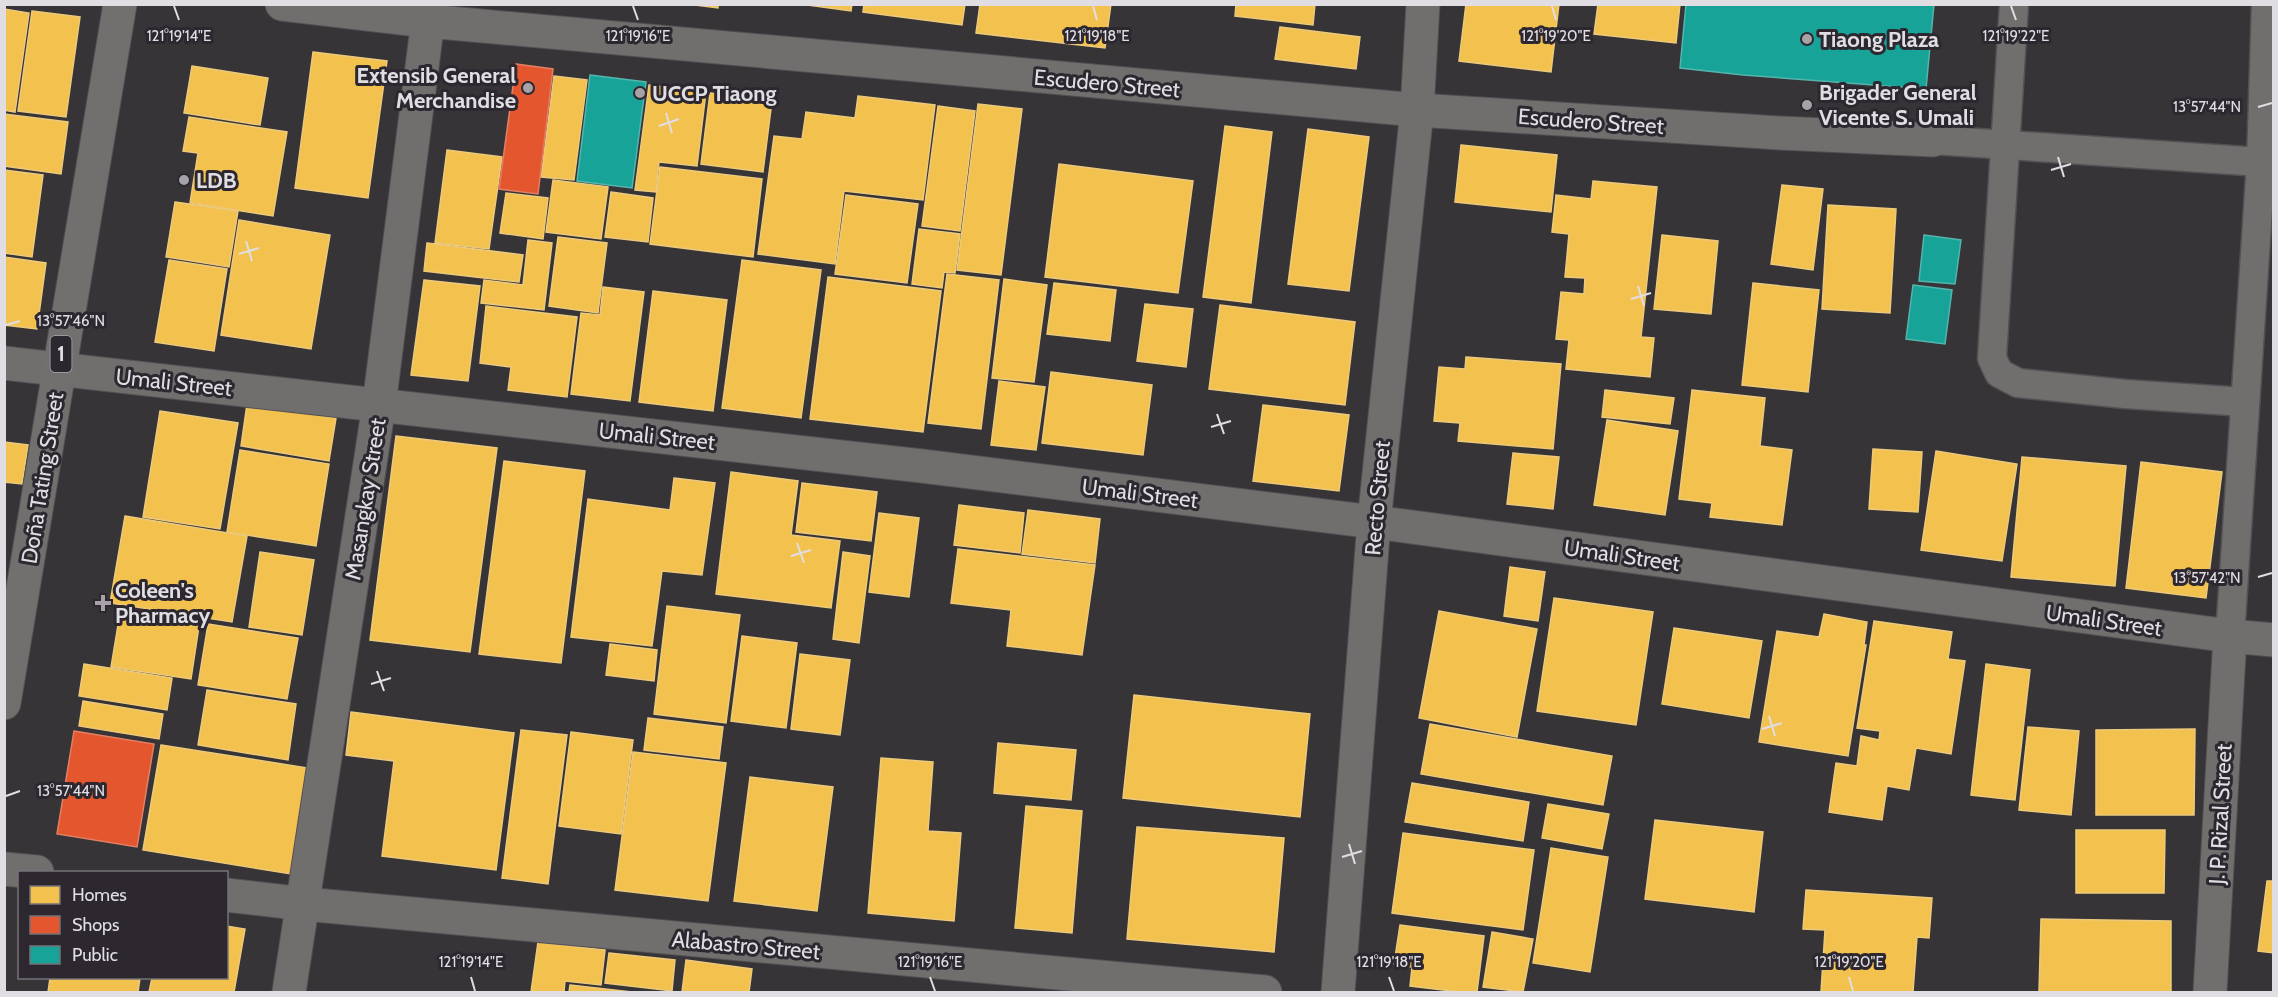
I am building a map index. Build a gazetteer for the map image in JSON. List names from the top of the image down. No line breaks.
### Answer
{"streets":{"main road":["1","Doña Tating Street"],"street":["Escudero Street","Umali Street","Recto Street","Masangkay Street","J. P. Rizal Street","Alabastro Street"]},"crossings":[["Escudero Street","Recto Street"],["Escudero Street","Masangkay Street"],["Umali Street","Doña Tating Street"],["Umali Street","Recto Street"],["Umali Street","Masangkay Street"],["Umali Street","J. P. Rizal Street"],["Masangkay Street","Alabastro Street"]],"places":{"other":["Tiaong Plaza","Extensib General Merchandise","UCCP Tiaong","Brigader General Vicente S. Umali","LDB"],"health":["Coleen's Pharmacy"]},"legend":["Homes","Shops","Public"],"coordinates":["121°19'22\"E","121°19'14\"E","121°19'16\"E","121°19'18\"E","121°19'20\"E","13°57'44\"N","13°57'46\"N","13°57'42\"N"]}
